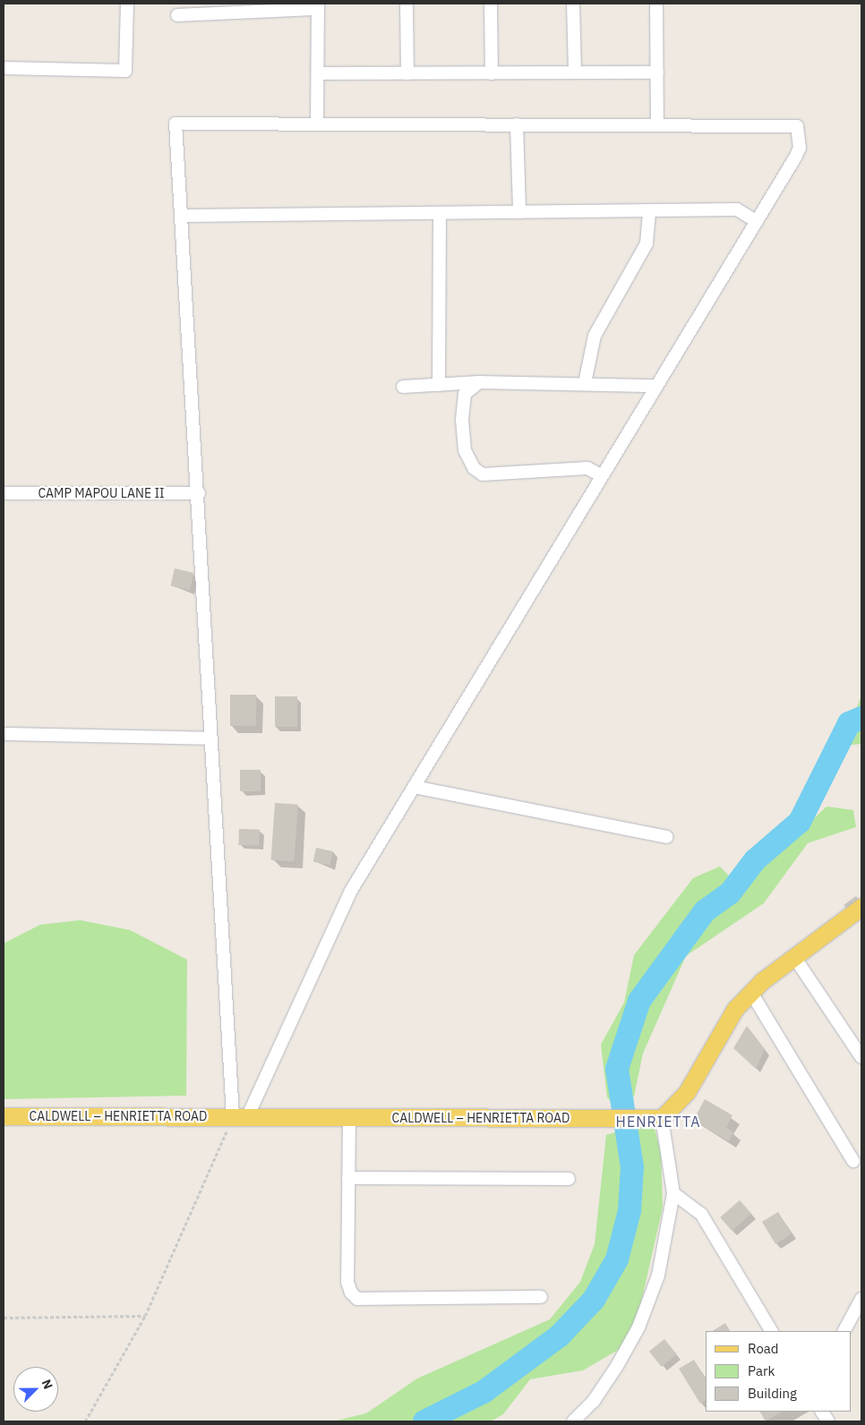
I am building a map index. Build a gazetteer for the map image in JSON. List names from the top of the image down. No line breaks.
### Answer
{"streets":{"main road":["CALDWELL – HENRIETTA ROAD"],"street":["CAMP MAPOU LANE II"]},"districts":["HENRIETTA"],"legend":["Road","Park","Building"],"north":"top right"}
